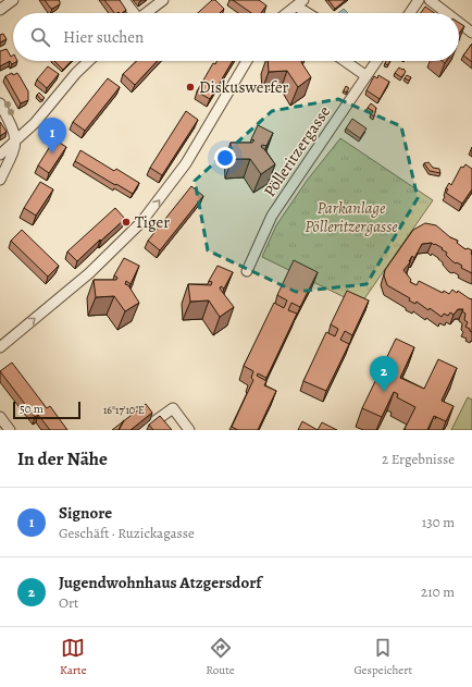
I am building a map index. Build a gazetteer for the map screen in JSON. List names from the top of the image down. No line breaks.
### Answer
{"streets":{"street":["Pölleritzergasse"]},"parks":["Parkanlage Pölleritzergasse"],"places":["Diskuswerfer","Tiger"],"scale_bar":"50 m","page":{"search":"Hier suchen","pins":["1","2"],"scale":"50 m","heading":["In der Nähe","2 Ergebnisse"],"list":[{"mark":"1","name":"Signore","note":"Geschäft · Ruzickagasse","value":"130 m"},{"mark":"2","name":"Jugendwohnhaus Atzgersdorf","note":"Ort","value":"210 m"}],"nav":["Karte","Route","Gespeichert"]},"coordinates":["16°17'10\"E"]}
